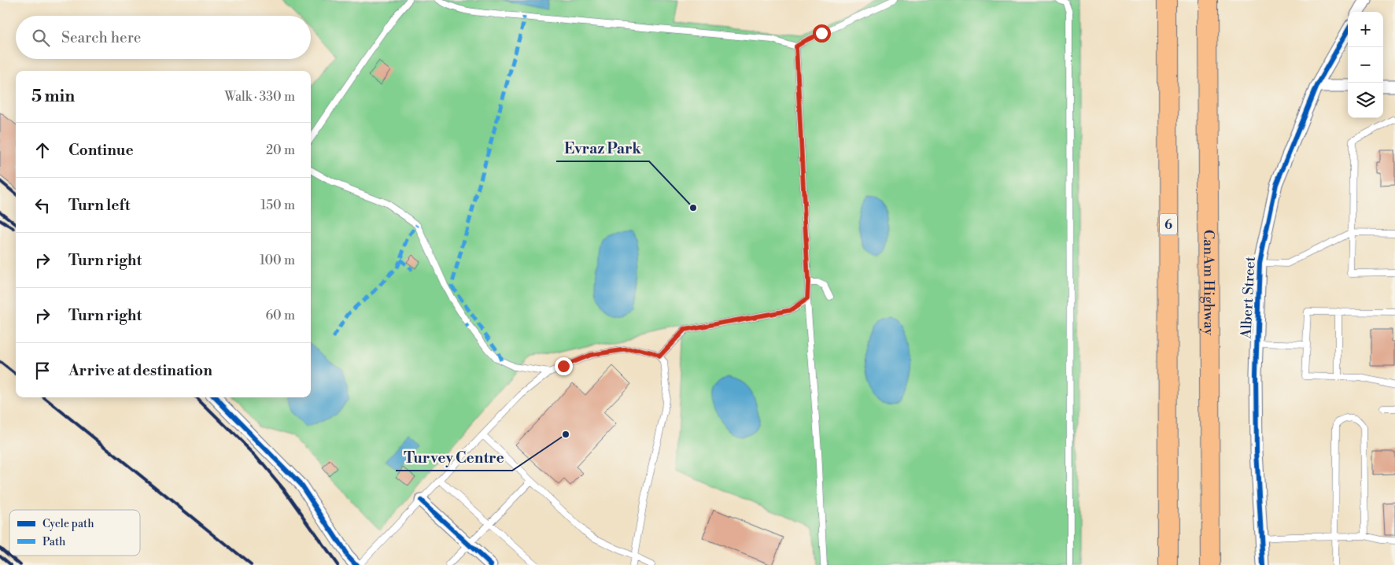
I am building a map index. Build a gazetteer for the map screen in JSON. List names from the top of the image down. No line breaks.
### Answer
{"streets":{"main road":["6","CanAm Highway"],"street":["Albert Street"]},"places":["Evraz Park","Turvey Centre"],"legend":["Cycle path","Path"],"page":{"map_buttons":["+","−"],"search":"Search here","heading":["5 min","Walk · 330 m"],"list":[["Continue","20 m"],["Turn left","150 m"],["Turn right","100 m"],["Turn right","60 m"],"Arrive at destination"]}}
